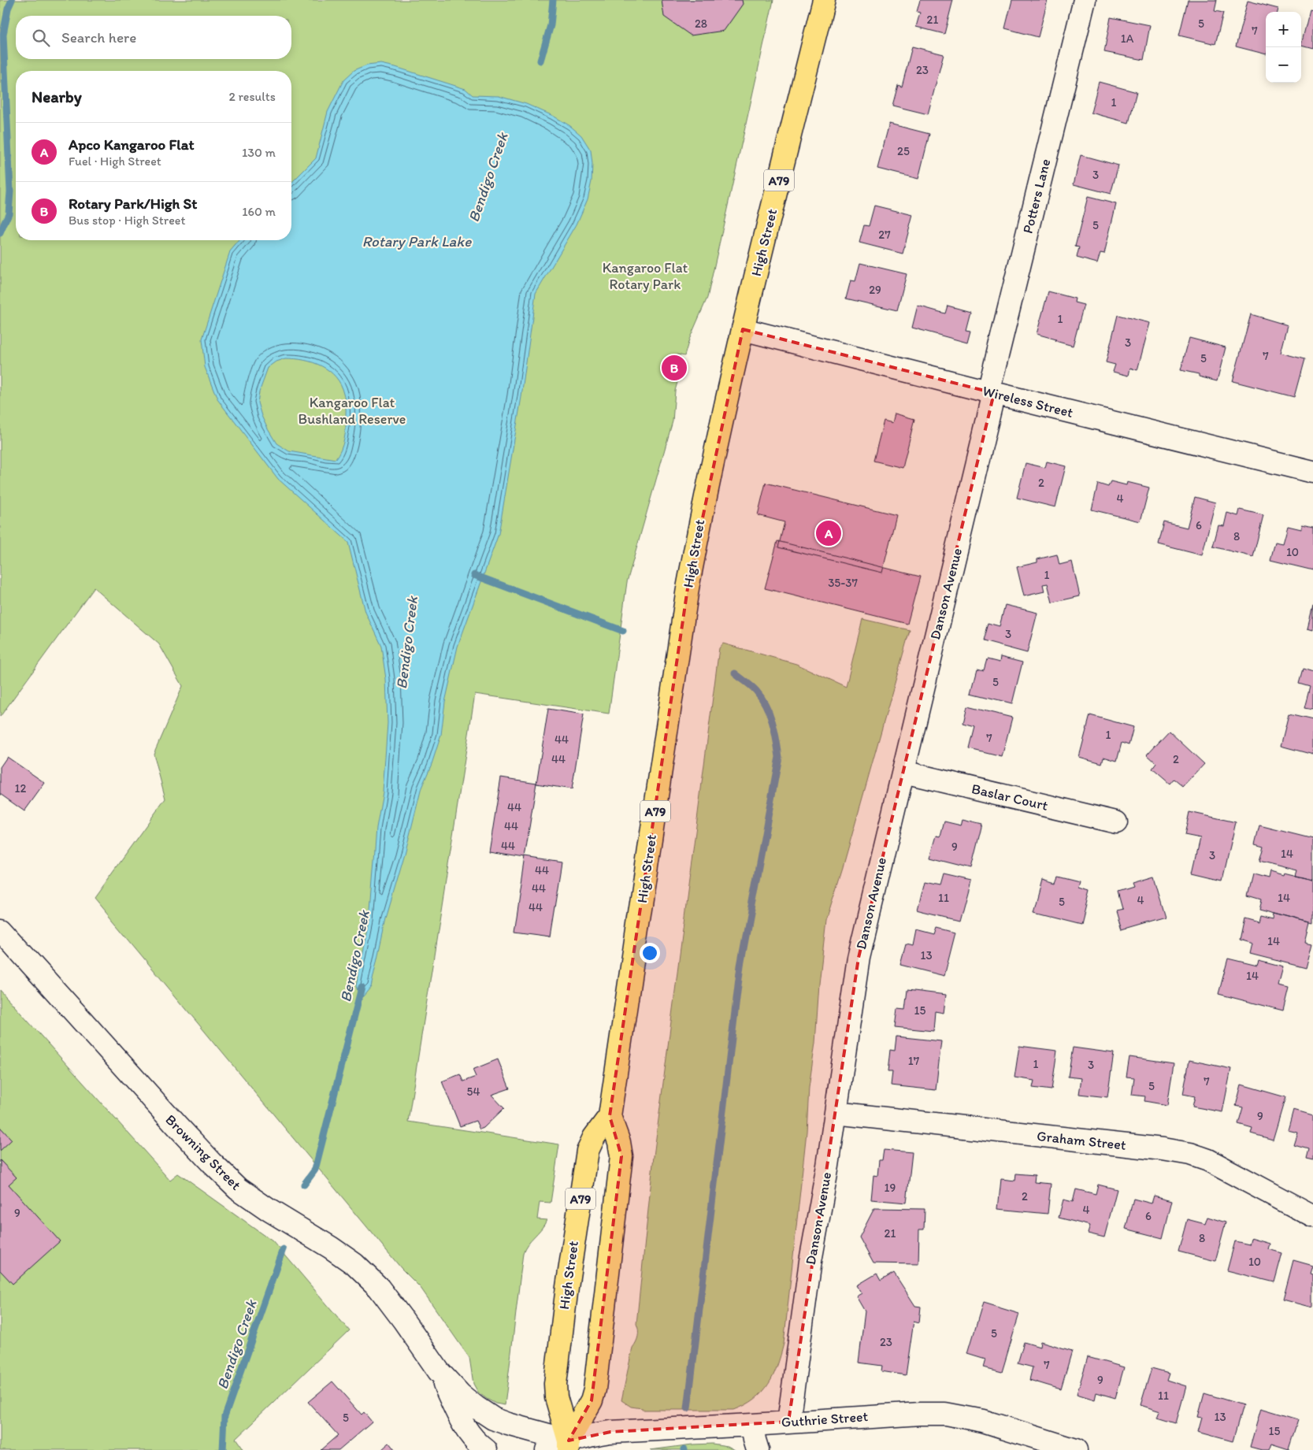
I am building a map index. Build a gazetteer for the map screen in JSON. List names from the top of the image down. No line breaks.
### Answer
{"streets":{"highway":["A79","High Street"],"street":["Potters Lane","Wireless Street","Danson Avenue","Baslar Court","Graham Street","Browning Street","Guthrie Street"]},"crossings":[["Potters Lane","Wireless Street"],["Potters Lane","Danson Avenue"],["High Street","Wireless Street"],["High Street","Browning Street"],["High Street","Guthrie Street"],["Wireless Street","Danson Avenue"],["Danson Avenue","Baslar Court"],["Danson Avenue","Graham Street"],["Danson Avenue","Guthrie Street"],["Browning Street","Guthrie Street"]],"water":["Bendigo Creek","Rotary Park Lake"],"parks":["Kangaroo Flat Rotary Park","Kangaroo Flat Bushland Reserve"],"house_numbers":["21","28","5","7","1A","23","1","25","3","5","27","29","1","3","7","5","2","4","6","8","10","1","35-37","3","5","1","7","44","44","2","12","44","44","44","9","14","3","44","44","11","14","4","5","44","14","13","14","15","17","1","3","7","5","54","9","19","2","4","9","6","21","8","10","5","23","7","9","11","13","5","15"],"page":{"map_buttons":["+","−"],"search":"Search here","heading":["Nearby","2 results"],"list":[{"mark":"A","name":"Apco Kangaroo Flat","note":"Fuel · High Street","value":"130 m"},{"mark":"B","name":"Rotary Park/High St","note":"Bus stop · High Street","value":"160 m"}],"pins":["B","A"]}}
